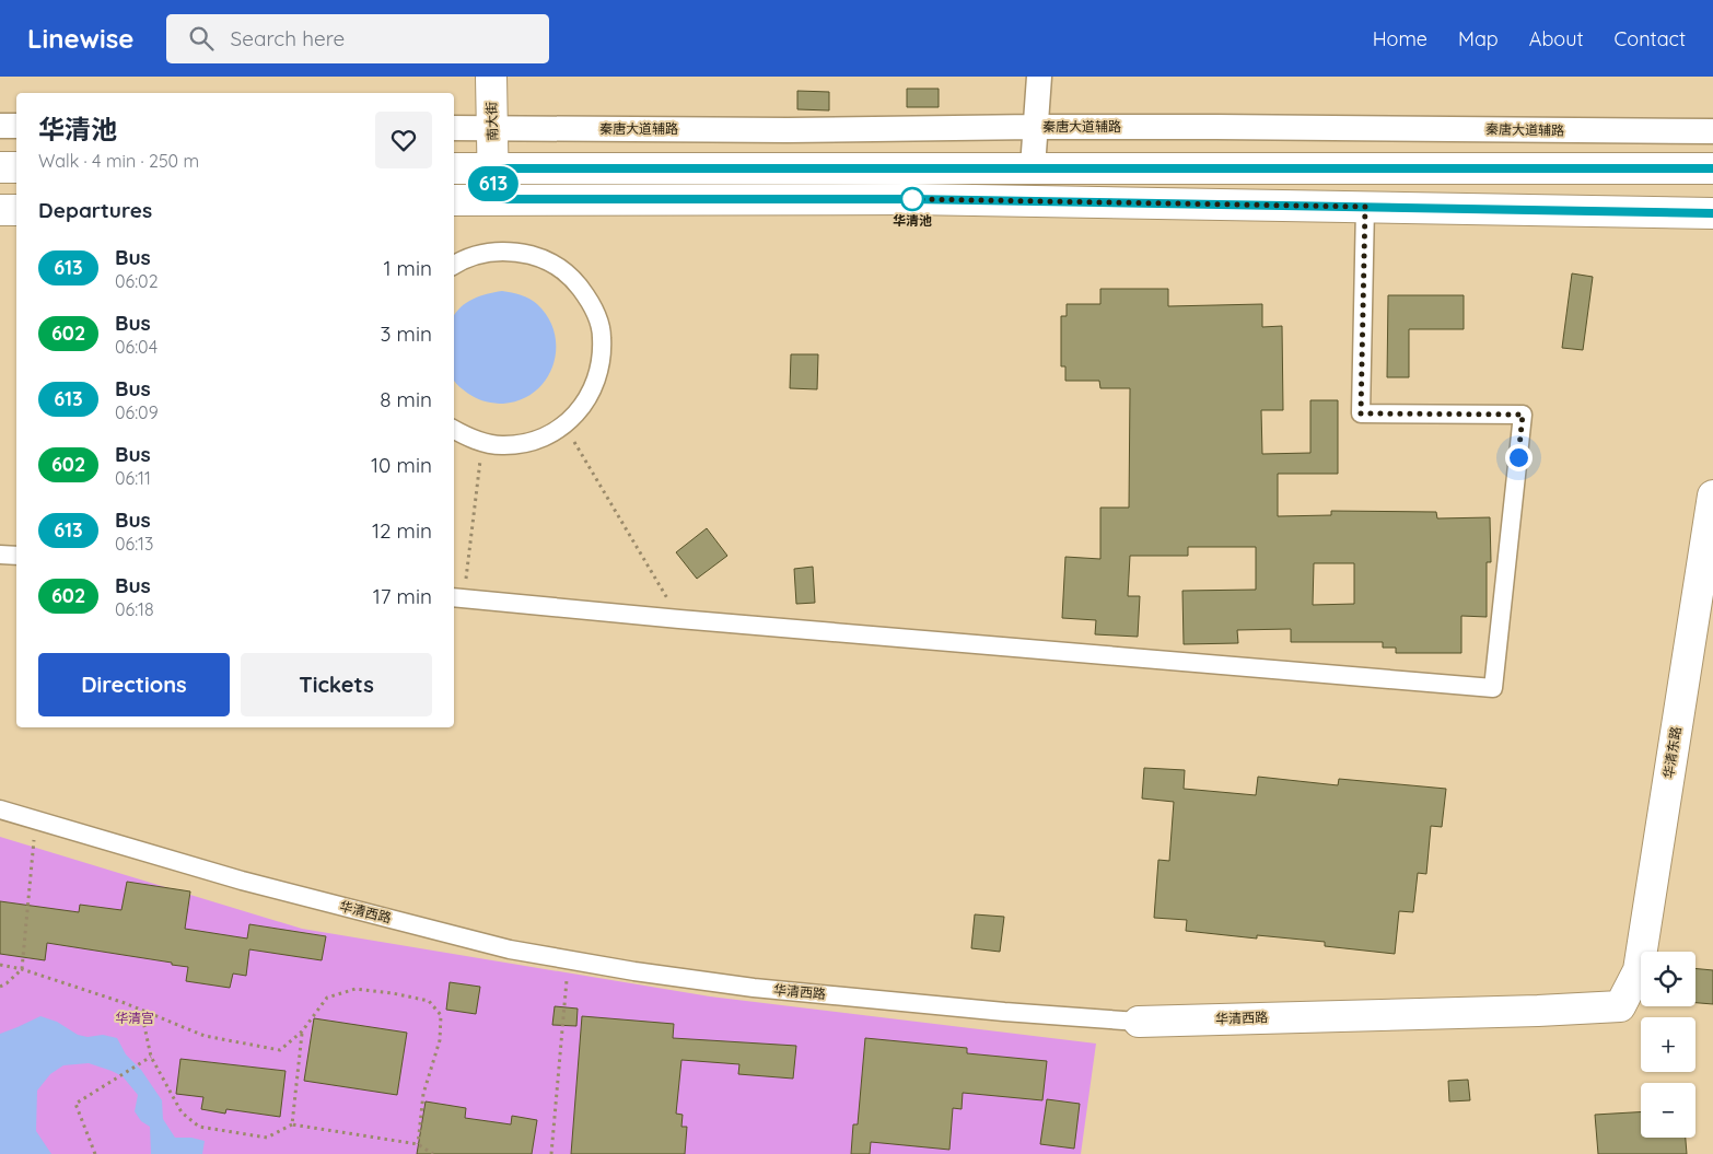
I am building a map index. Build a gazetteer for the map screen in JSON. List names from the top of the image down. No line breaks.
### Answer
{"streets":{"main road":["南大街","华清东路","华清西路"],"street":["秦唐大道辅路"]},"crossings":[["南大街","秦唐大道辅路"],["华清东路","华清西路"]],"parks":["华清宫"],"places":["华清池"],"lines":["bus line 613"],"page":{"header":"Linewise","search":"Search here","nav":["Home","Map","About","Contact"],"on_map":"613","heading":[["华清池","Walk · 4 min · 250 m"],"Departures"],"list":[{"mark":"613","name":"Bus","note":"06:02","value":"1 min"},{"mark":"602","name":"Bus","note":"06:04","value":"3 min"},{"mark":"613","name":"Bus","note":"06:09","value":"8 min"},{"mark":"602","name":"Bus","note":"06:11","value":"10 min"},{"mark":"613","name":"Bus","note":"06:13","value":"12 min"},{"mark":"602","name":"Bus","note":"06:18","value":"17 min"}],"buttons":["Directions","Tickets"],"map_buttons":["+","−"]}}
